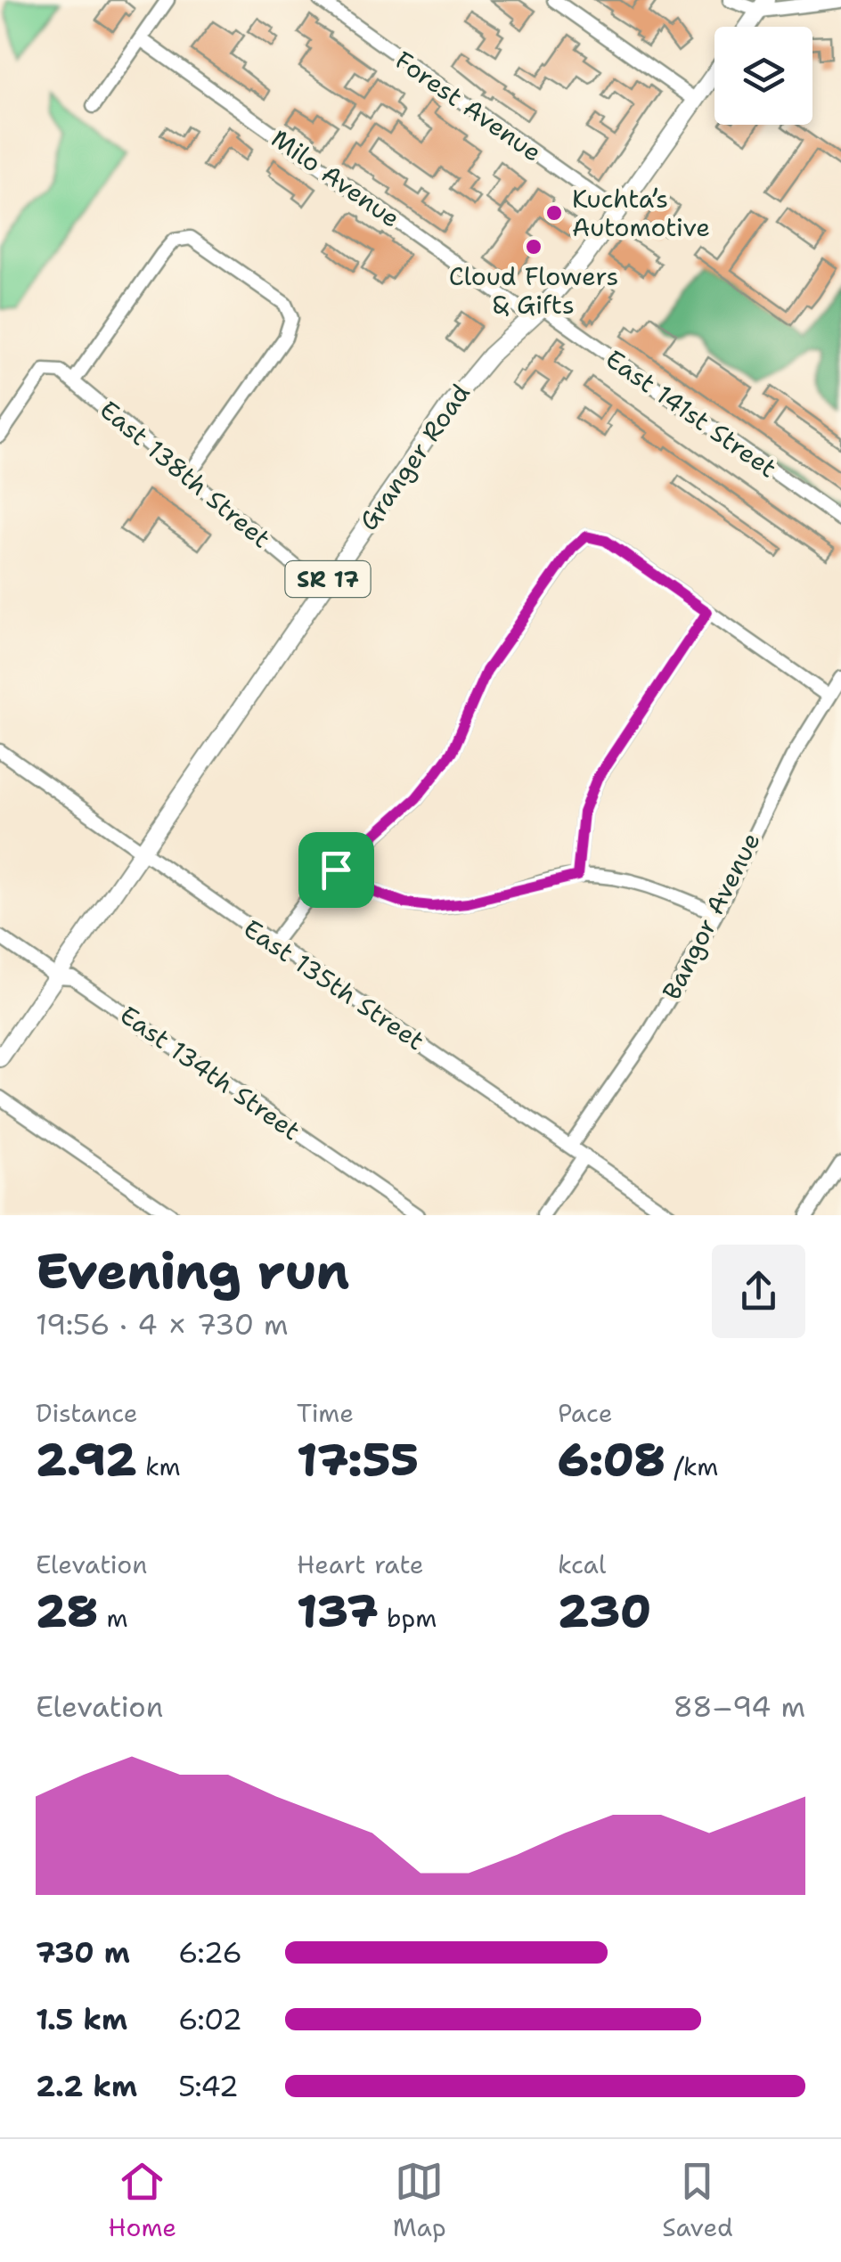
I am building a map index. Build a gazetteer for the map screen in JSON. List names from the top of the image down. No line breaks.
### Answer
{"streets":{"main road":["Granger Road","SR 17"],"street":["Forest Avenue","Milo Avenue","East 141st Street","East 138th Street","Bangor Avenue","East 135th Street","East 134th Street"]},"crossings":[["Forest Avenue","Granger Road"],["Milo Avenue","East 141st Street"],["Milo Avenue","Granger Road"],["East 141st Street","Granger Road"],["Granger Road","East 138th Street"],["Granger Road","East 135th Street"],["Granger Road","East 134th Street"],["Bangor Avenue","East 135th Street"]],"places":["Kuchta’s Automotive","Cloud Flowers & Gifts"],"page":{"heading":["Evening run","19:56 · 4 × 730 m"],"stats":[["Distance","2.92 km"],["Time","17:55"],["Pace","6:08 /km"],["Elevation","28 m"],["Heart rate","137 bpm"],["kcal","230"]],"chart":["Elevation","88–94 m"],"list":[{"name":"730 m","note":"6:26"},{"name":"1.5 km","note":"6:02"},{"name":"2.2 km","note":"5:42"}],"tabs":["Home","Map","Saved"]}}
